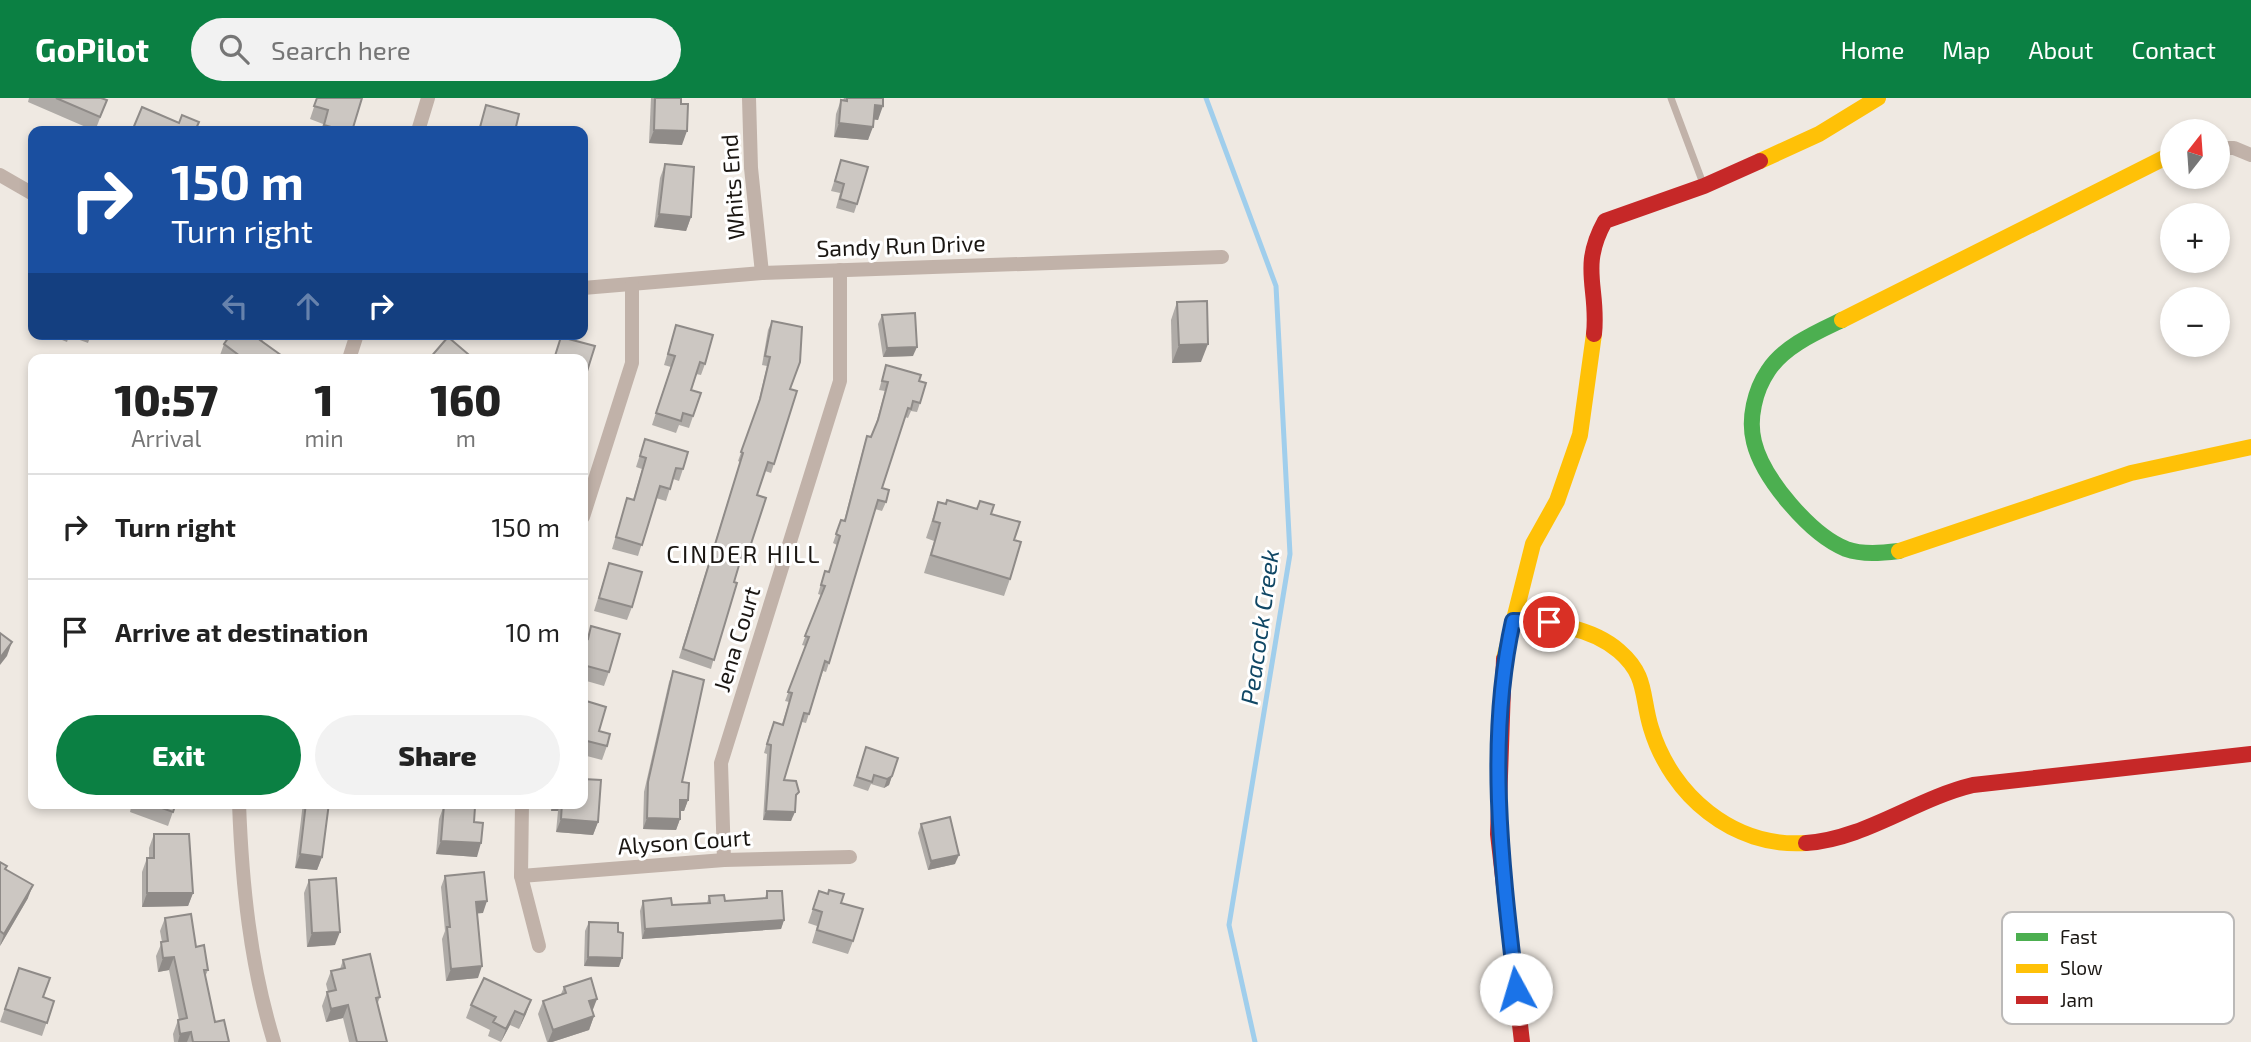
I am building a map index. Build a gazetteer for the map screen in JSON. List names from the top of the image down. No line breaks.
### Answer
{"streets":{"street":["Whits End","Sandy Run Drive","Jena Court","Alyson Court"]},"crossings":[["Whits End","Sandy Run Drive"],["Sandy Run Drive","Jena Court"],["Jena Court","Alyson Court"]],"districts":["CINDER HILL"],"water":["Peacock Creek"],"legend":["Fast","Slow","Jam"],"north":"top","page":{"header":"GoPilot","search":"Search here","nav":["Home","Map","About","Contact"],"map_buttons":["+","−"],"turn":["150 m","Turn right"],"eta":["10:57","Arrival","1","min","160","m"],"list":[{"name":"Turn right","value":"150 m"},{"name":"Arrive at destination","value":"10 m"}],"buttons":["Exit","Share"]}}
